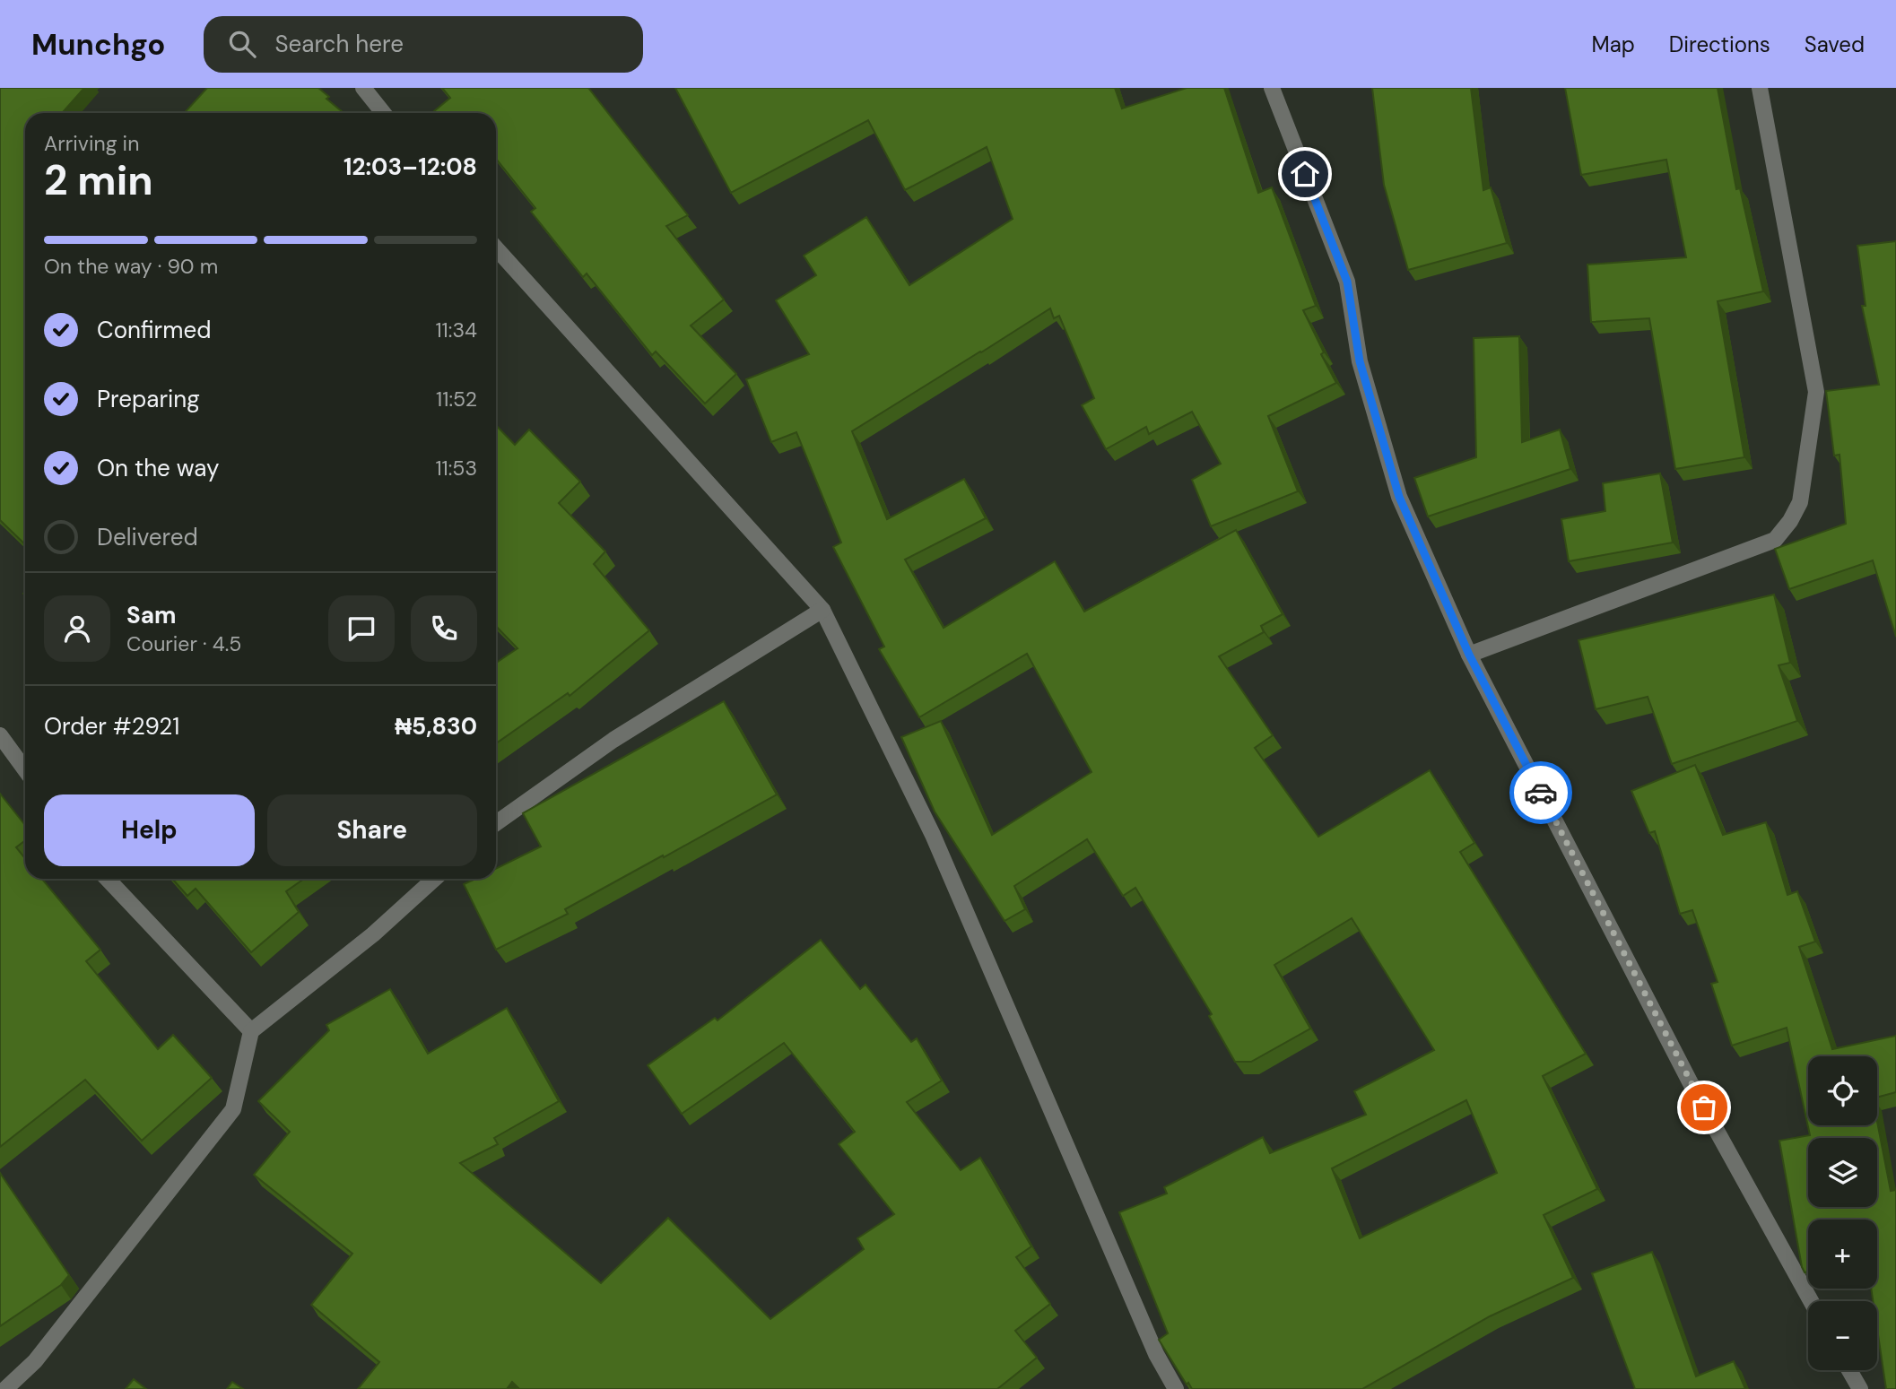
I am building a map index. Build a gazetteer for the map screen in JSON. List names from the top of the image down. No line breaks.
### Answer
{"page":{"header":"Munchgo","search":"Search here","nav":["Map","Directions","Saved"],"heading":["2 min","Arriving in","12:03–12:08"],"panel":["Sam","Courier · 4.5","Order #2921","₦5,830"],"bar":"On the way · 90 m","list":[["Confirmed","11:34"],["Preparing","11:52"],["On the way","11:53"],"Delivered"],"buttons":["Help","Share"],"map_buttons":["+","−"]}}
